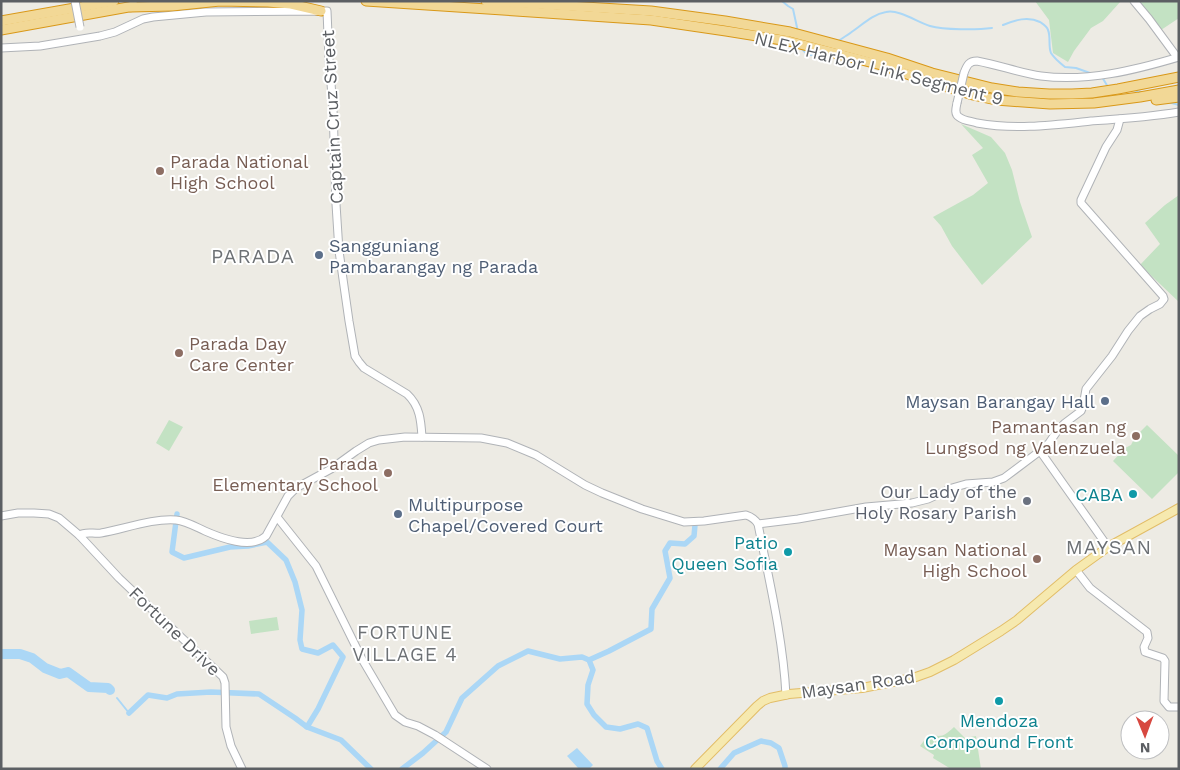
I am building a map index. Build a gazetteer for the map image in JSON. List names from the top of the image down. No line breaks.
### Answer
{"streets":{"highway":["NLEX Harbor Link Segment 9"],"main road":["Maysan Road"],"street":["Captain Cruz Street","Fortune Drive"]},"districts":["PARADA","MAYSAN","FORTUNE VILLAGE 4"],"places":["Parada National High School","Sangguniang Pambarangay ng Parada","Parada Day Care Center","Maysan Barangay Hall","Pamantasan ng Lungsod ng Valenzuela","Parada Elementary School","CABA","Our Lady of the Holy Rosary Parish","Multipurpose Chapel/Covered Court","Patio Queen Sofia","Maysan National High School","Mendoza Compound Front"],"north":"bottom"}
